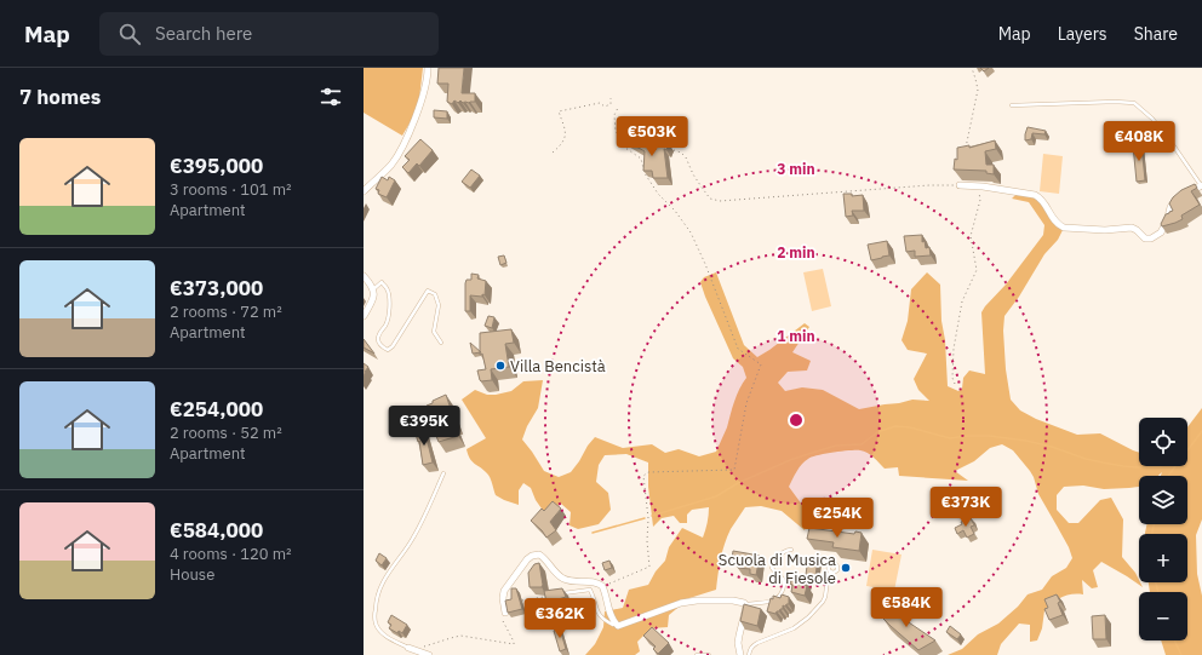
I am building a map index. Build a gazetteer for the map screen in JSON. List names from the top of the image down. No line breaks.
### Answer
{"places":["Villa Bencistà","Scuola di Musica di Fiesole"],"page":{"header":"Map","search":"Search here","nav":["Map","Layers","Share"],"heading":"7 homes","price":["€503K","€408K","€395K","€373K","€254K","€584K","€362K"],"list":[{"name":"€395,000","note":"3 rooms · 101 m² · Apartment"},{"name":"€373,000","note":"2 rooms · 72 m² · Apartment"},{"name":"€254,000","note":"2 rooms · 52 m² · Apartment"},{"name":"€584,000","note":"4 rooms · 120 m² · House"}],"map_buttons":["+","−"]},"rings":["3 min","2 min","1 min"]}
